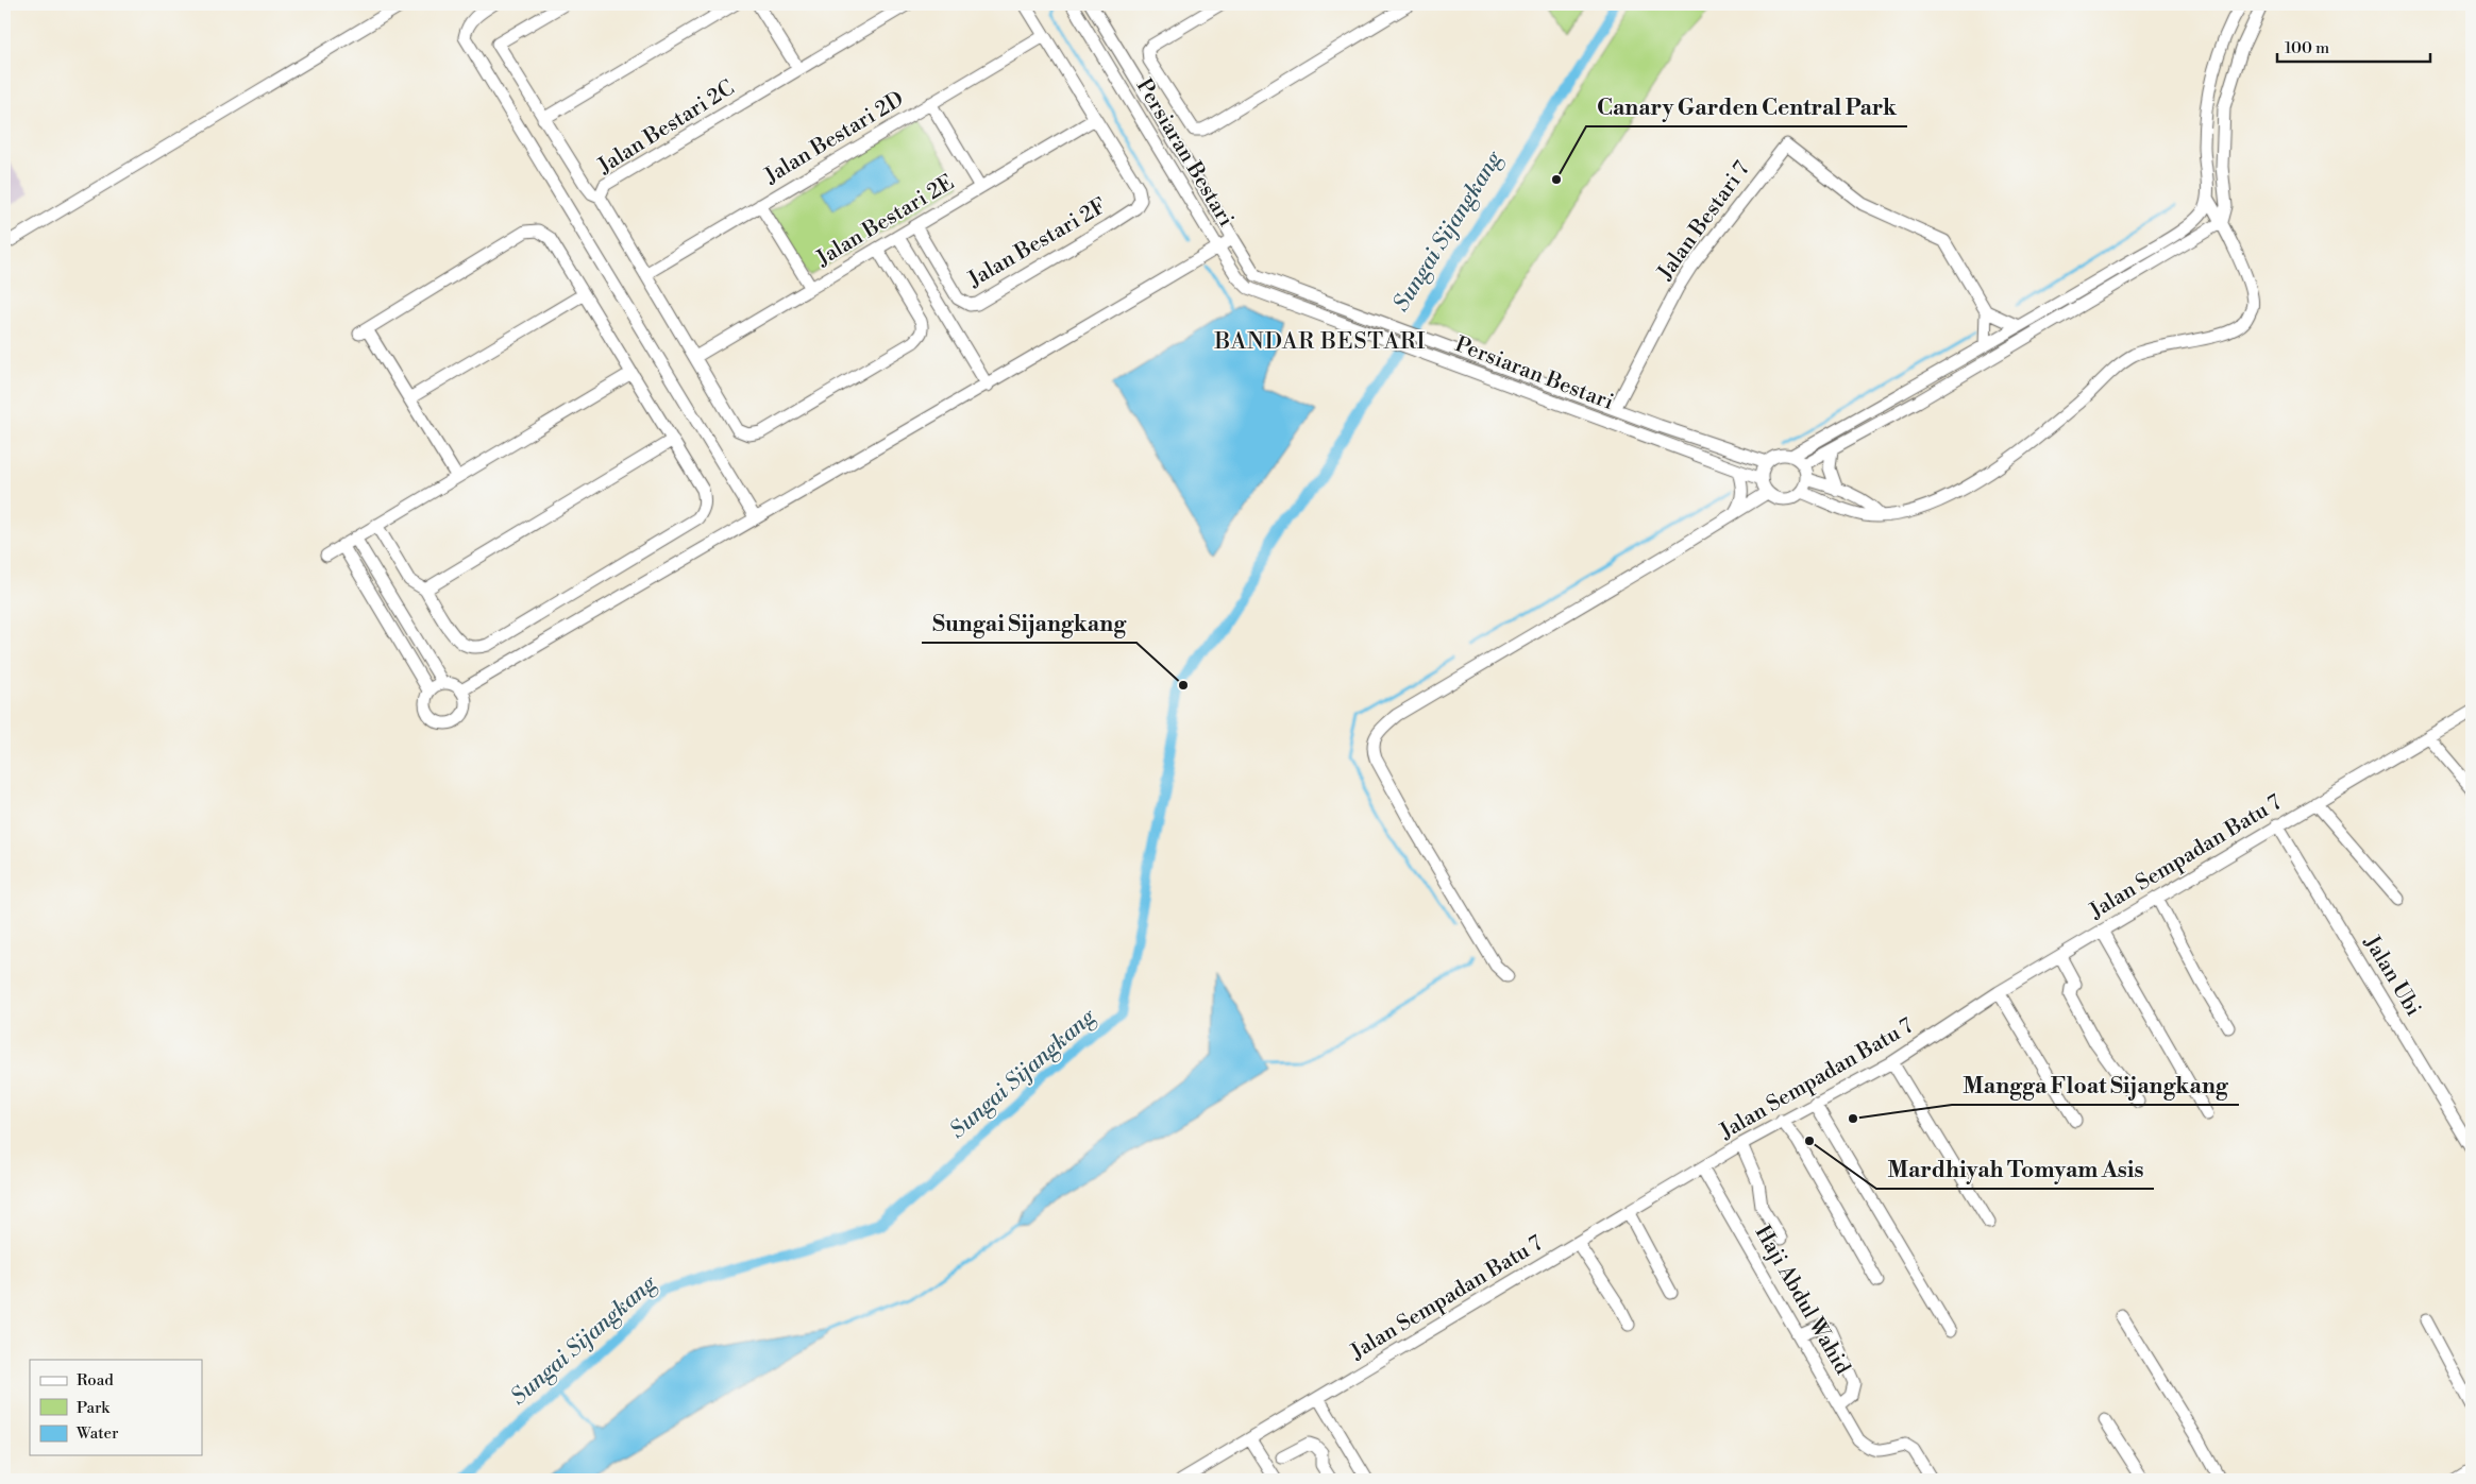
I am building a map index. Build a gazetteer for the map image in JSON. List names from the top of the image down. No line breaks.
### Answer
{"streets":{"street":["Jalan Bestari 2C","Jalan Bestari 2D","Persiaran Bestari","Jalan Bestari 2E","Jalan Bestari 7","Jalan Bestari 2F","Jalan Sempadan Batu 7","Jalan Ubi","Haji Abdul Wahid"]},"crossings":[["Jalan Bestari 2C","Jalan Bestari 2D"],["Jalan Bestari 2C","Jalan Bestari 2E"],["Persiaran Bestari","Jalan Bestari 7"],["Jalan Bestari 2E","Jalan Bestari 2F"],["Jalan Sempadan Batu 7","Jalan Ubi"],["Jalan Sempadan Batu 7","Haji Abdul Wahid"]],"districts":["BANDAR BESTARI"],"water":["Sungai Sijangkang"],"places":["Canary Garden Central Park","Sungai Sijangkang","Mangga Float Sijangkang","Mardhiyah Tomyam Asis"],"legend":["Road","Park","Water"],"scale_bar":"100 m"}
